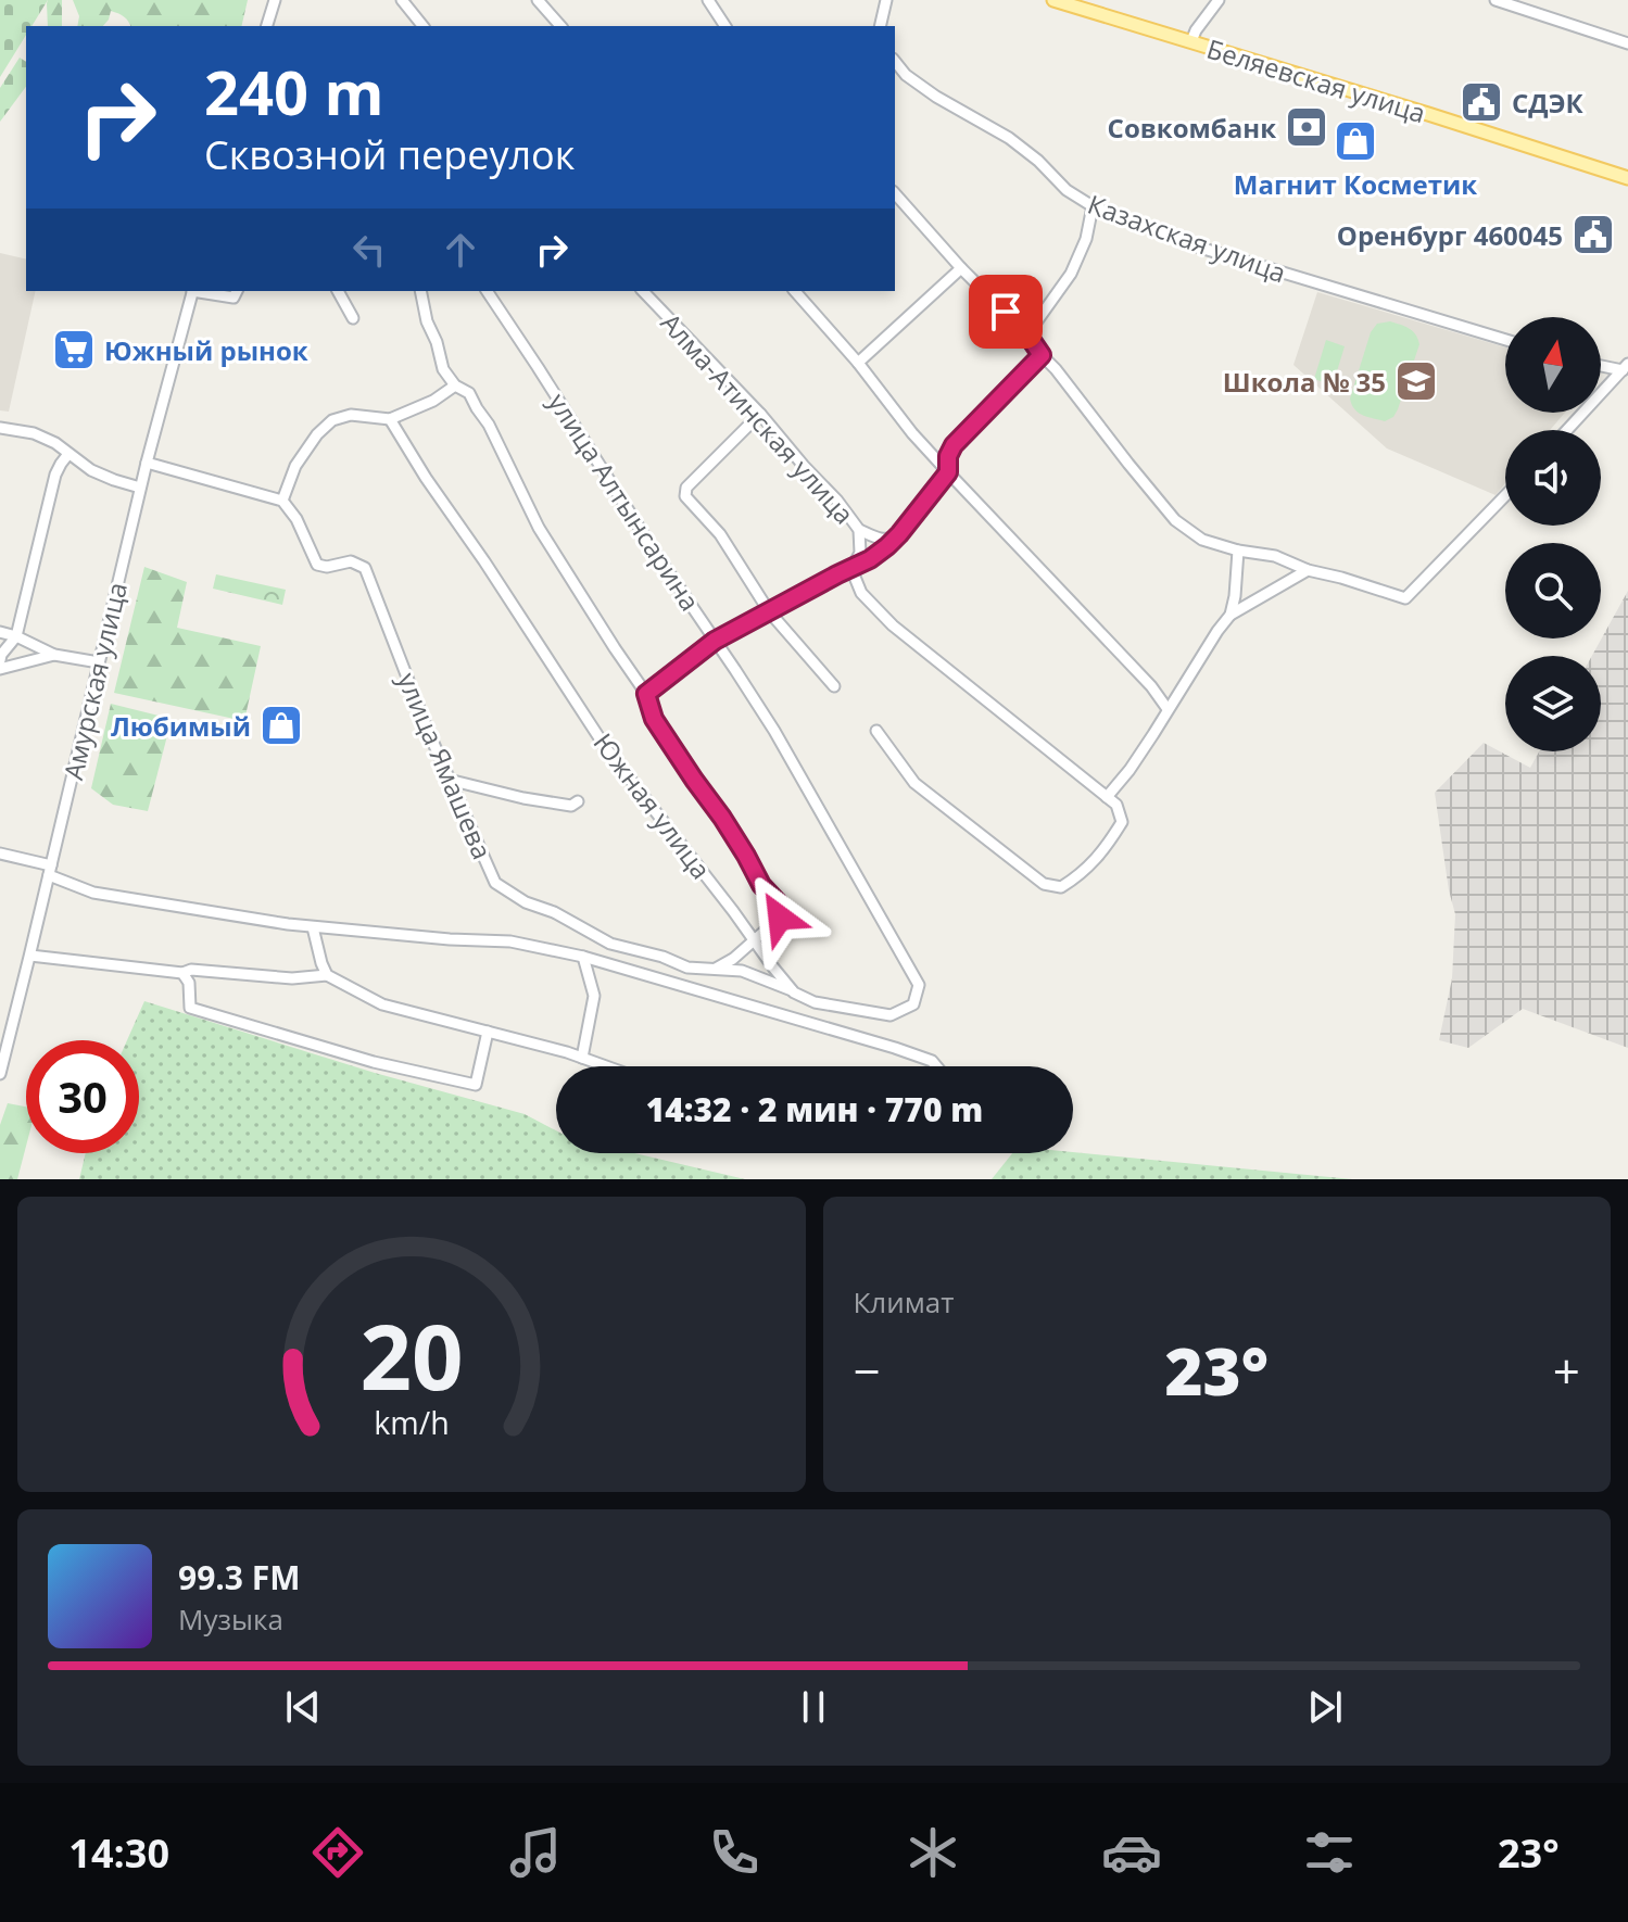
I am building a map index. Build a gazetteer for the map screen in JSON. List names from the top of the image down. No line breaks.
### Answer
{"streets":{"main road":["Беляевская улица"],"street":["Казахская улица","Алма-Атинская улица","улица Алтынсарина","Амурская улица","улица Ямашева","Южная улица"]},"crossings":[["улица Алтынсарина","улица Ямашева"]],"places":{"public building":["СДЭК","Оренбург 460045"],"bank":["Совкомбанк"],"shop":["Магнит Косметик","Любимый"],"supermarket":["Южный рынок"],"school or university":["Школа № 35"]},"north":"top","page":{"turn":["240 m","Сквозной переулок"],"limit":"30","trip":"14:32 · 2 мин · 770 m","tile":"Климат","heat":["−","23°","+"],"song":["99.3 FM","Музыка"],"tabs":["14:30","23°"],"gauge":["20","km/h"]}}
